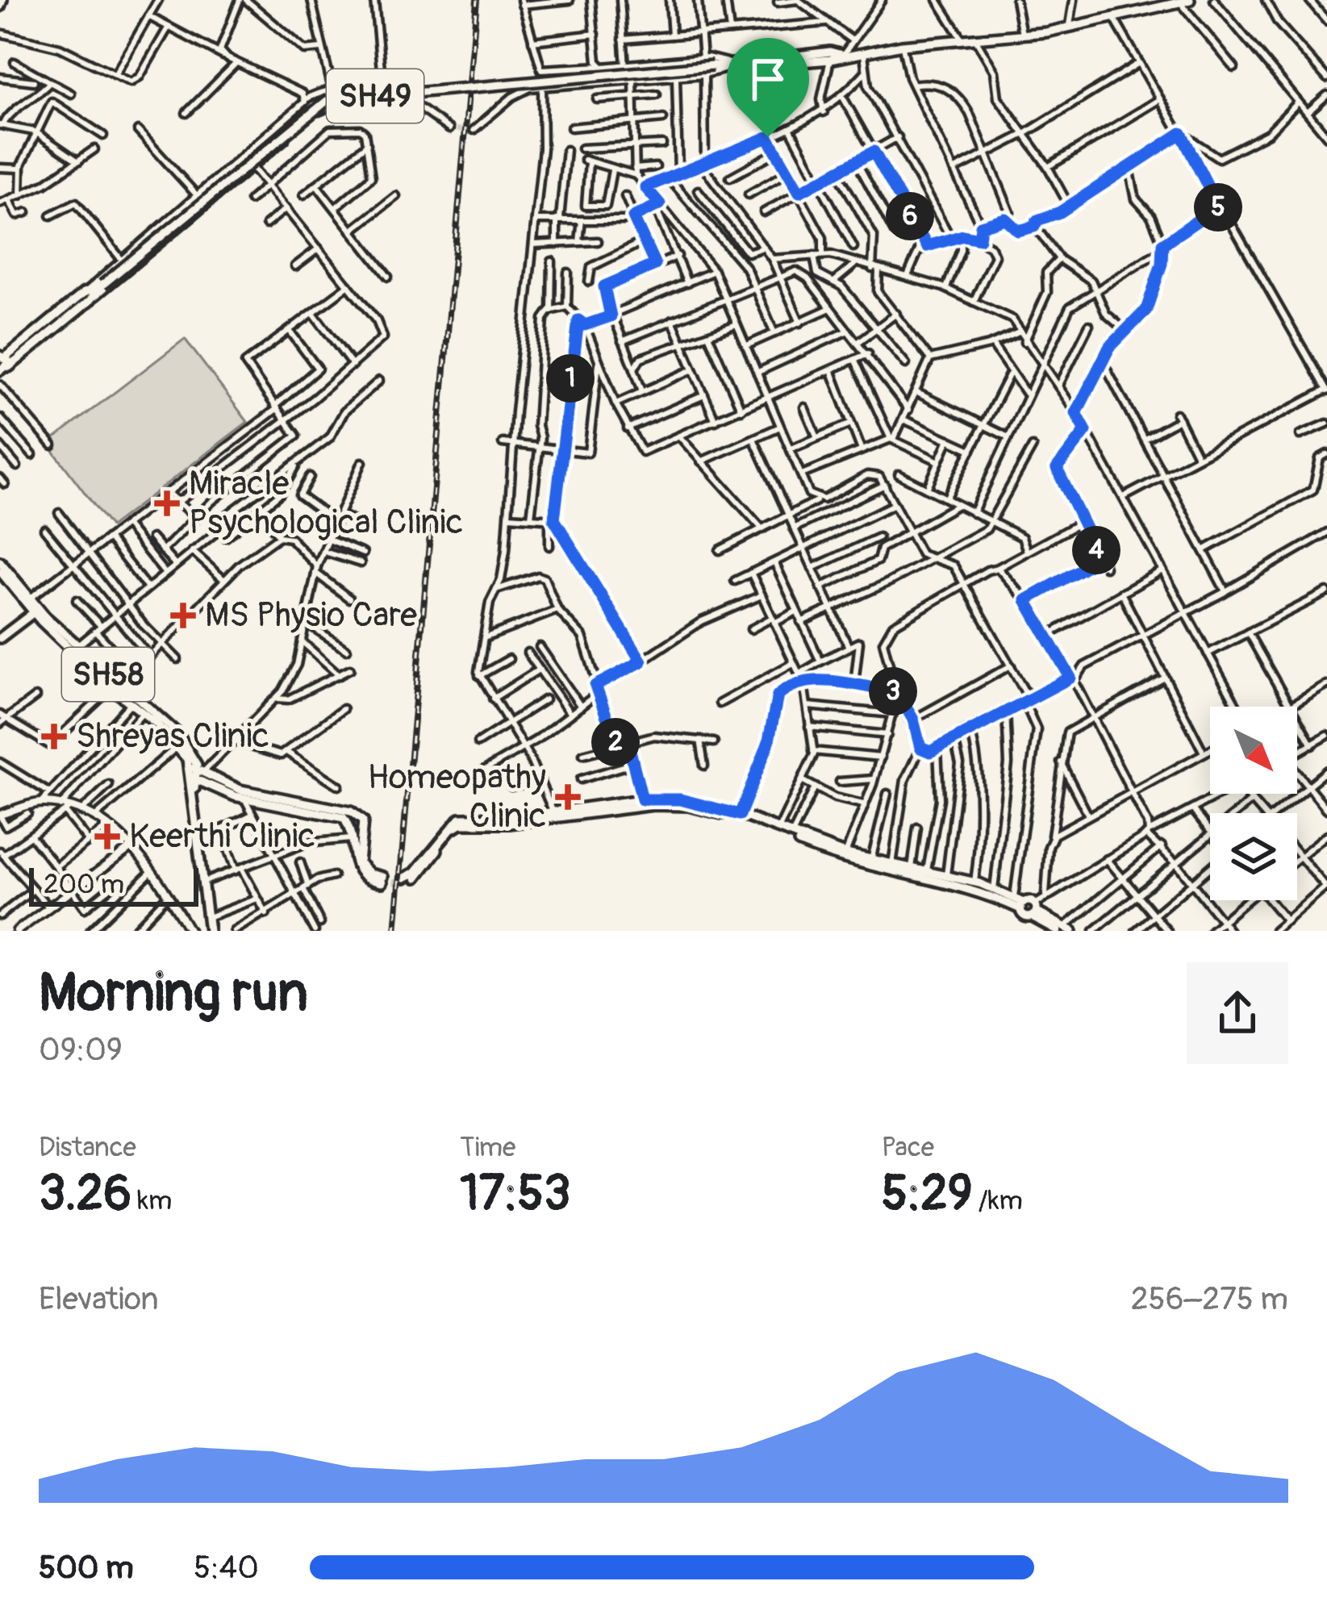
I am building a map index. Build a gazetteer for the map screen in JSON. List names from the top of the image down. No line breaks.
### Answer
{"streets":{"main road":["SH49","SH58"]},"places":{"health":["Miracle Psychological Clinic","MS Physio Care","Shreyas Clinic","Homeopathy Clinic","Keerthi Clinic"]},"scale_bar":"200 m","north":"bottom right","page":{"pins":["5","6","1","4","3","2"],"scale":"200 m","heading":["Morning run","09:09"],"stats":[["Distance","3.26 km"],["Time","17:53"],["Pace","5:29 /km"]],"chart":["Elevation","256–275 m"],"list":[{"name":"500 m","note":"5:40"}]}}
